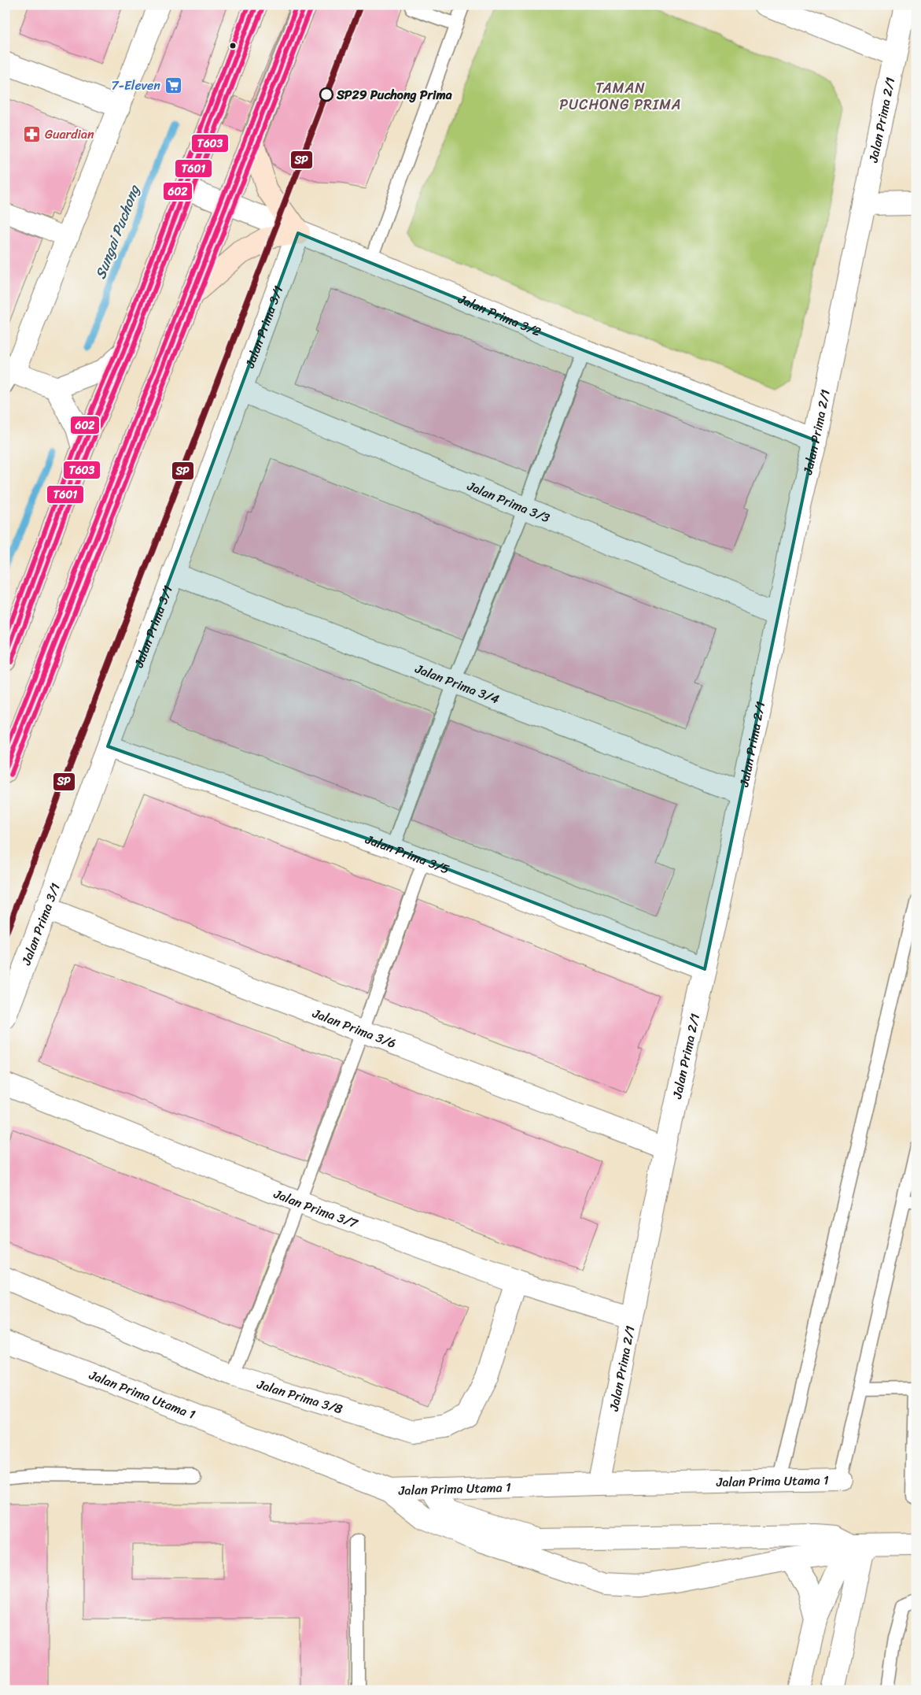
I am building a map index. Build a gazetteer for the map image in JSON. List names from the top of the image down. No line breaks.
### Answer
{"streets":{"street":["Jalan Prima 2/1","Jalan Prima 3/2","Jalan Prima 3/1","Jalan Prima 3/3","Jalan Prima 3/4","Jalan Prima 3/5","Jalan Prima 3/6","Jalan Prima 3/7","Jalan Prima Utama 1","Jalan Prima 3/8"]},"crossings":[["Jalan Prima 2/1","Jalan Prima 3/2"],["Jalan Prima 2/1","Jalan Prima 3/3"],["Jalan Prima 2/1","Jalan Prima 3/4"],["Jalan Prima 2/1","Jalan Prima 3/5"],["Jalan Prima 2/1","Jalan Prima 3/6"],["Jalan Prima 2/1","Jalan Prima 3/7"],["Jalan Prima 2/1","Jalan Prima Utama 1"],["Jalan Prima 3/2","Jalan Prima 3/1"],["Jalan Prima 3/1","Jalan Prima 3/3"],["Jalan Prima 3/1","Jalan Prima 3/4"],["Jalan Prima 3/1","Jalan Prima 3/5"],["Jalan Prima 3/1","Jalan Prima 3/6"],["Jalan Prima 3/7","Jalan Prima 3/8"]],"districts":["TAMAN PUCHONG PRIMA"],"water":["Sungai Puchong"],"places":{"supermarket":["7-Eleven"],"other":["SP29 Puchong Prima"],"pharmacy":["Guardian"]},"lines":["transit line SP","transit line T601","transit line 602","transit line T603"]}
